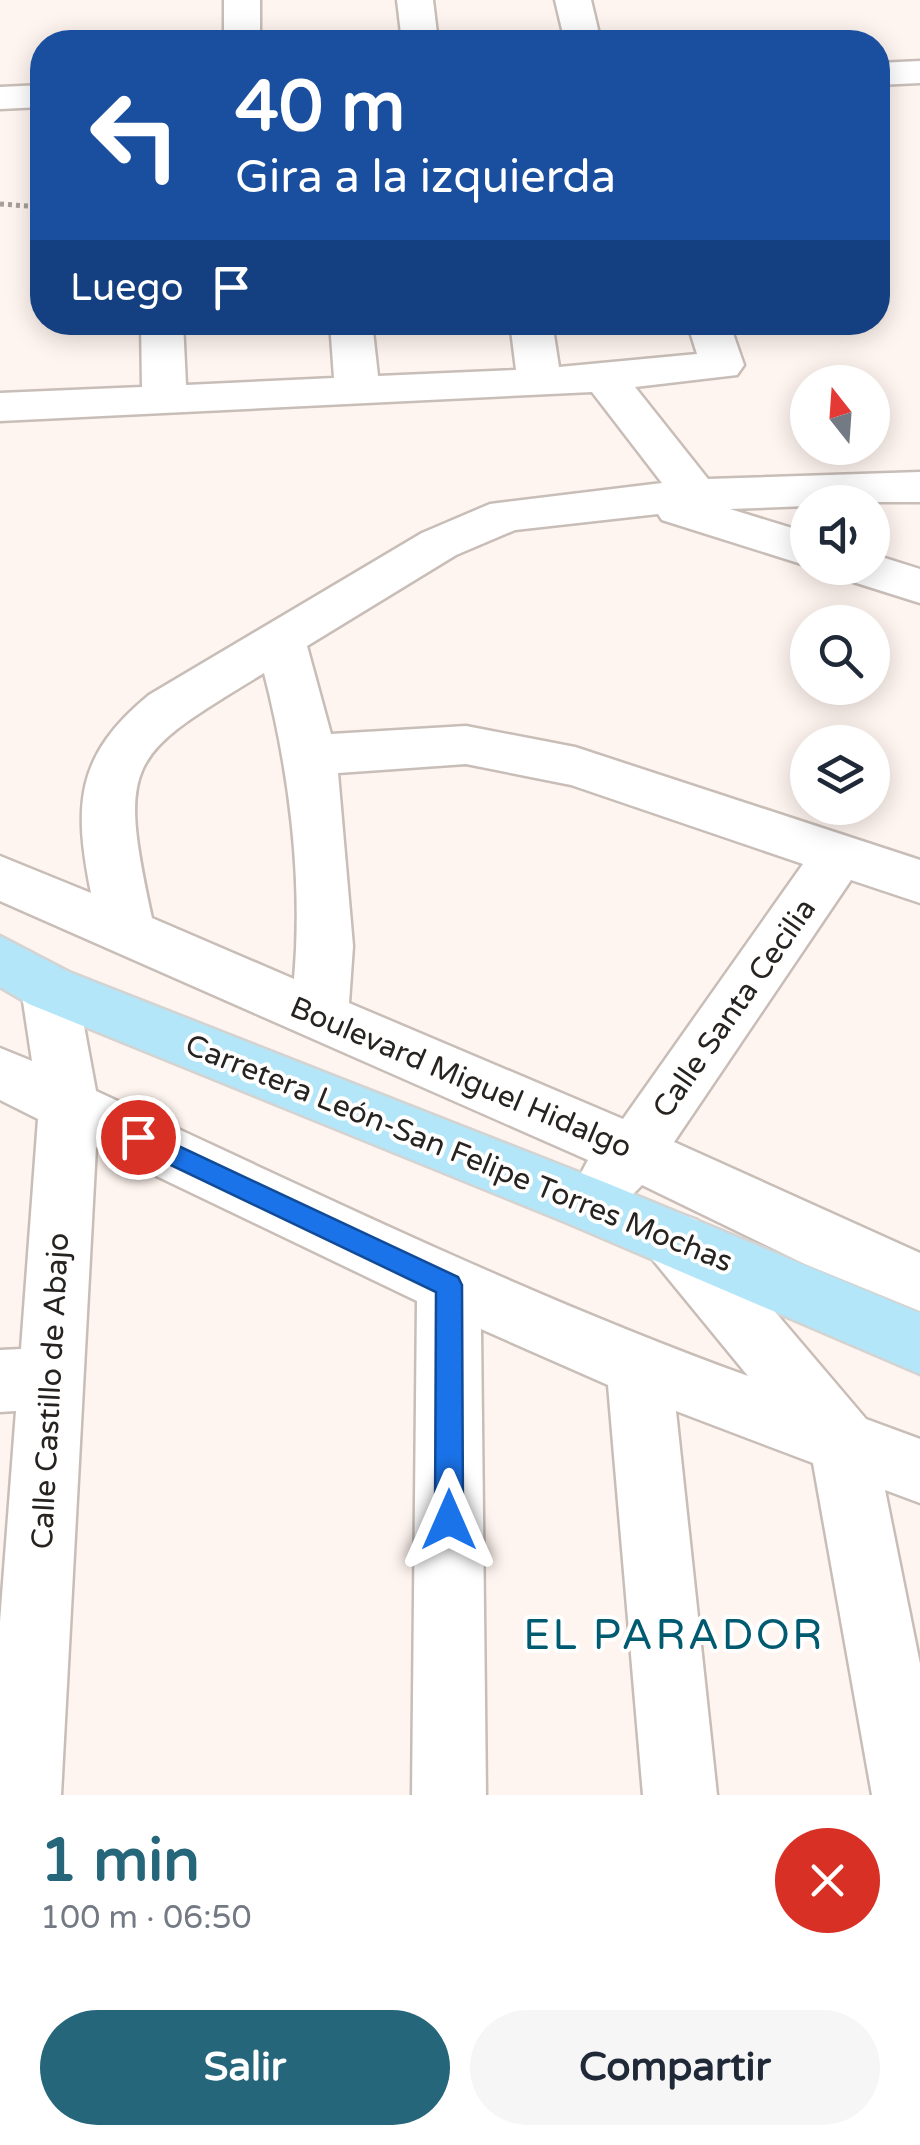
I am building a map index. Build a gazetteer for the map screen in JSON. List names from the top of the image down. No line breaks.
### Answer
{"streets":{"main road":["Carretera León-San Felipe Torres Mochas"],"street":["Calle Santa Cecilia","Boulevard Miguel Hidalgo","Calle Castillo de Abajo"]},"crossings":[["Calle Santa Cecilia","Boulevard Miguel Hidalgo"],["Calle Santa Cecilia","Carretera León-San Felipe Torres Mochas"],["Carretera León-San Felipe Torres Mochas","Calle Castillo de Abajo"]],"districts":["EL PARADOR"],"north":"top","page":{"turn":["40 m","Gira a la izquierda"],"then":"Luego","heading":["1 min","100 m · 06:50"],"buttons":["Salir","Compartir"]}}
